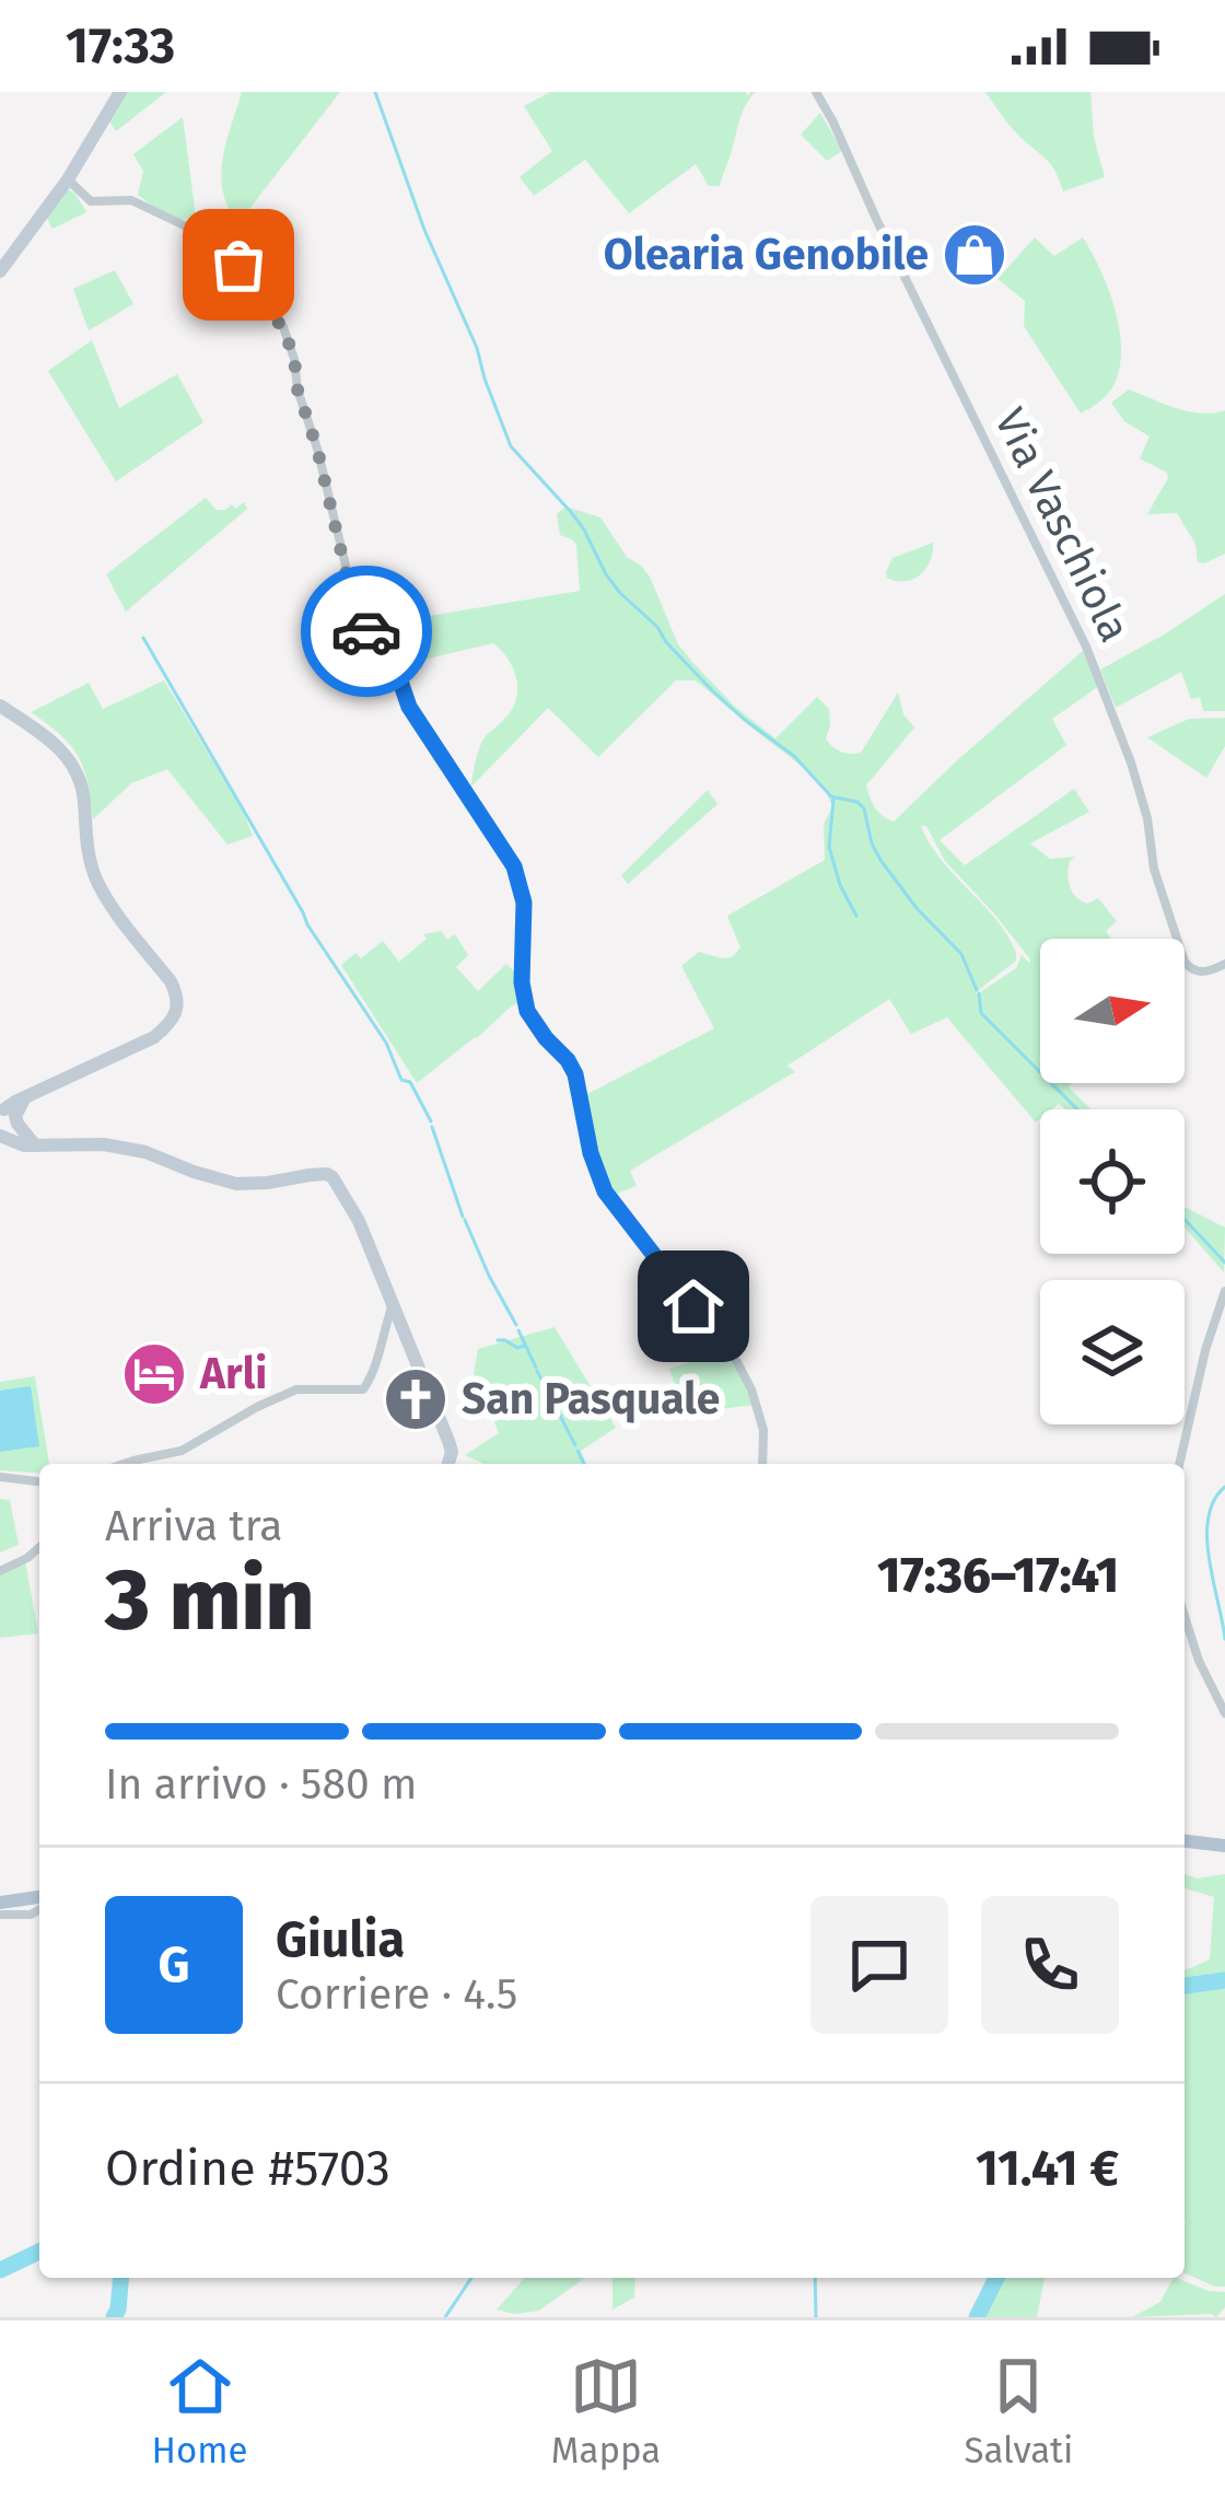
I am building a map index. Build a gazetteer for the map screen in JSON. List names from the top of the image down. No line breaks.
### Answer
{"streets":{"street":["Via Vaschiola"]},"places":{"shop":["Olearia Genobile"],"hotel":["Arli"],"church":["San Pasquale"]},"north":"right","page":{"status":"17:33","heading":["3 min","Arriva tra","17:36–17:41"],"panel":["Giulia","Corriere · 4.5","Ordine #5703","11.41 €"],"bar":"In arrivo · 580 m","round":"G","tabs":["Home","Mappa","Salvati"]}}
